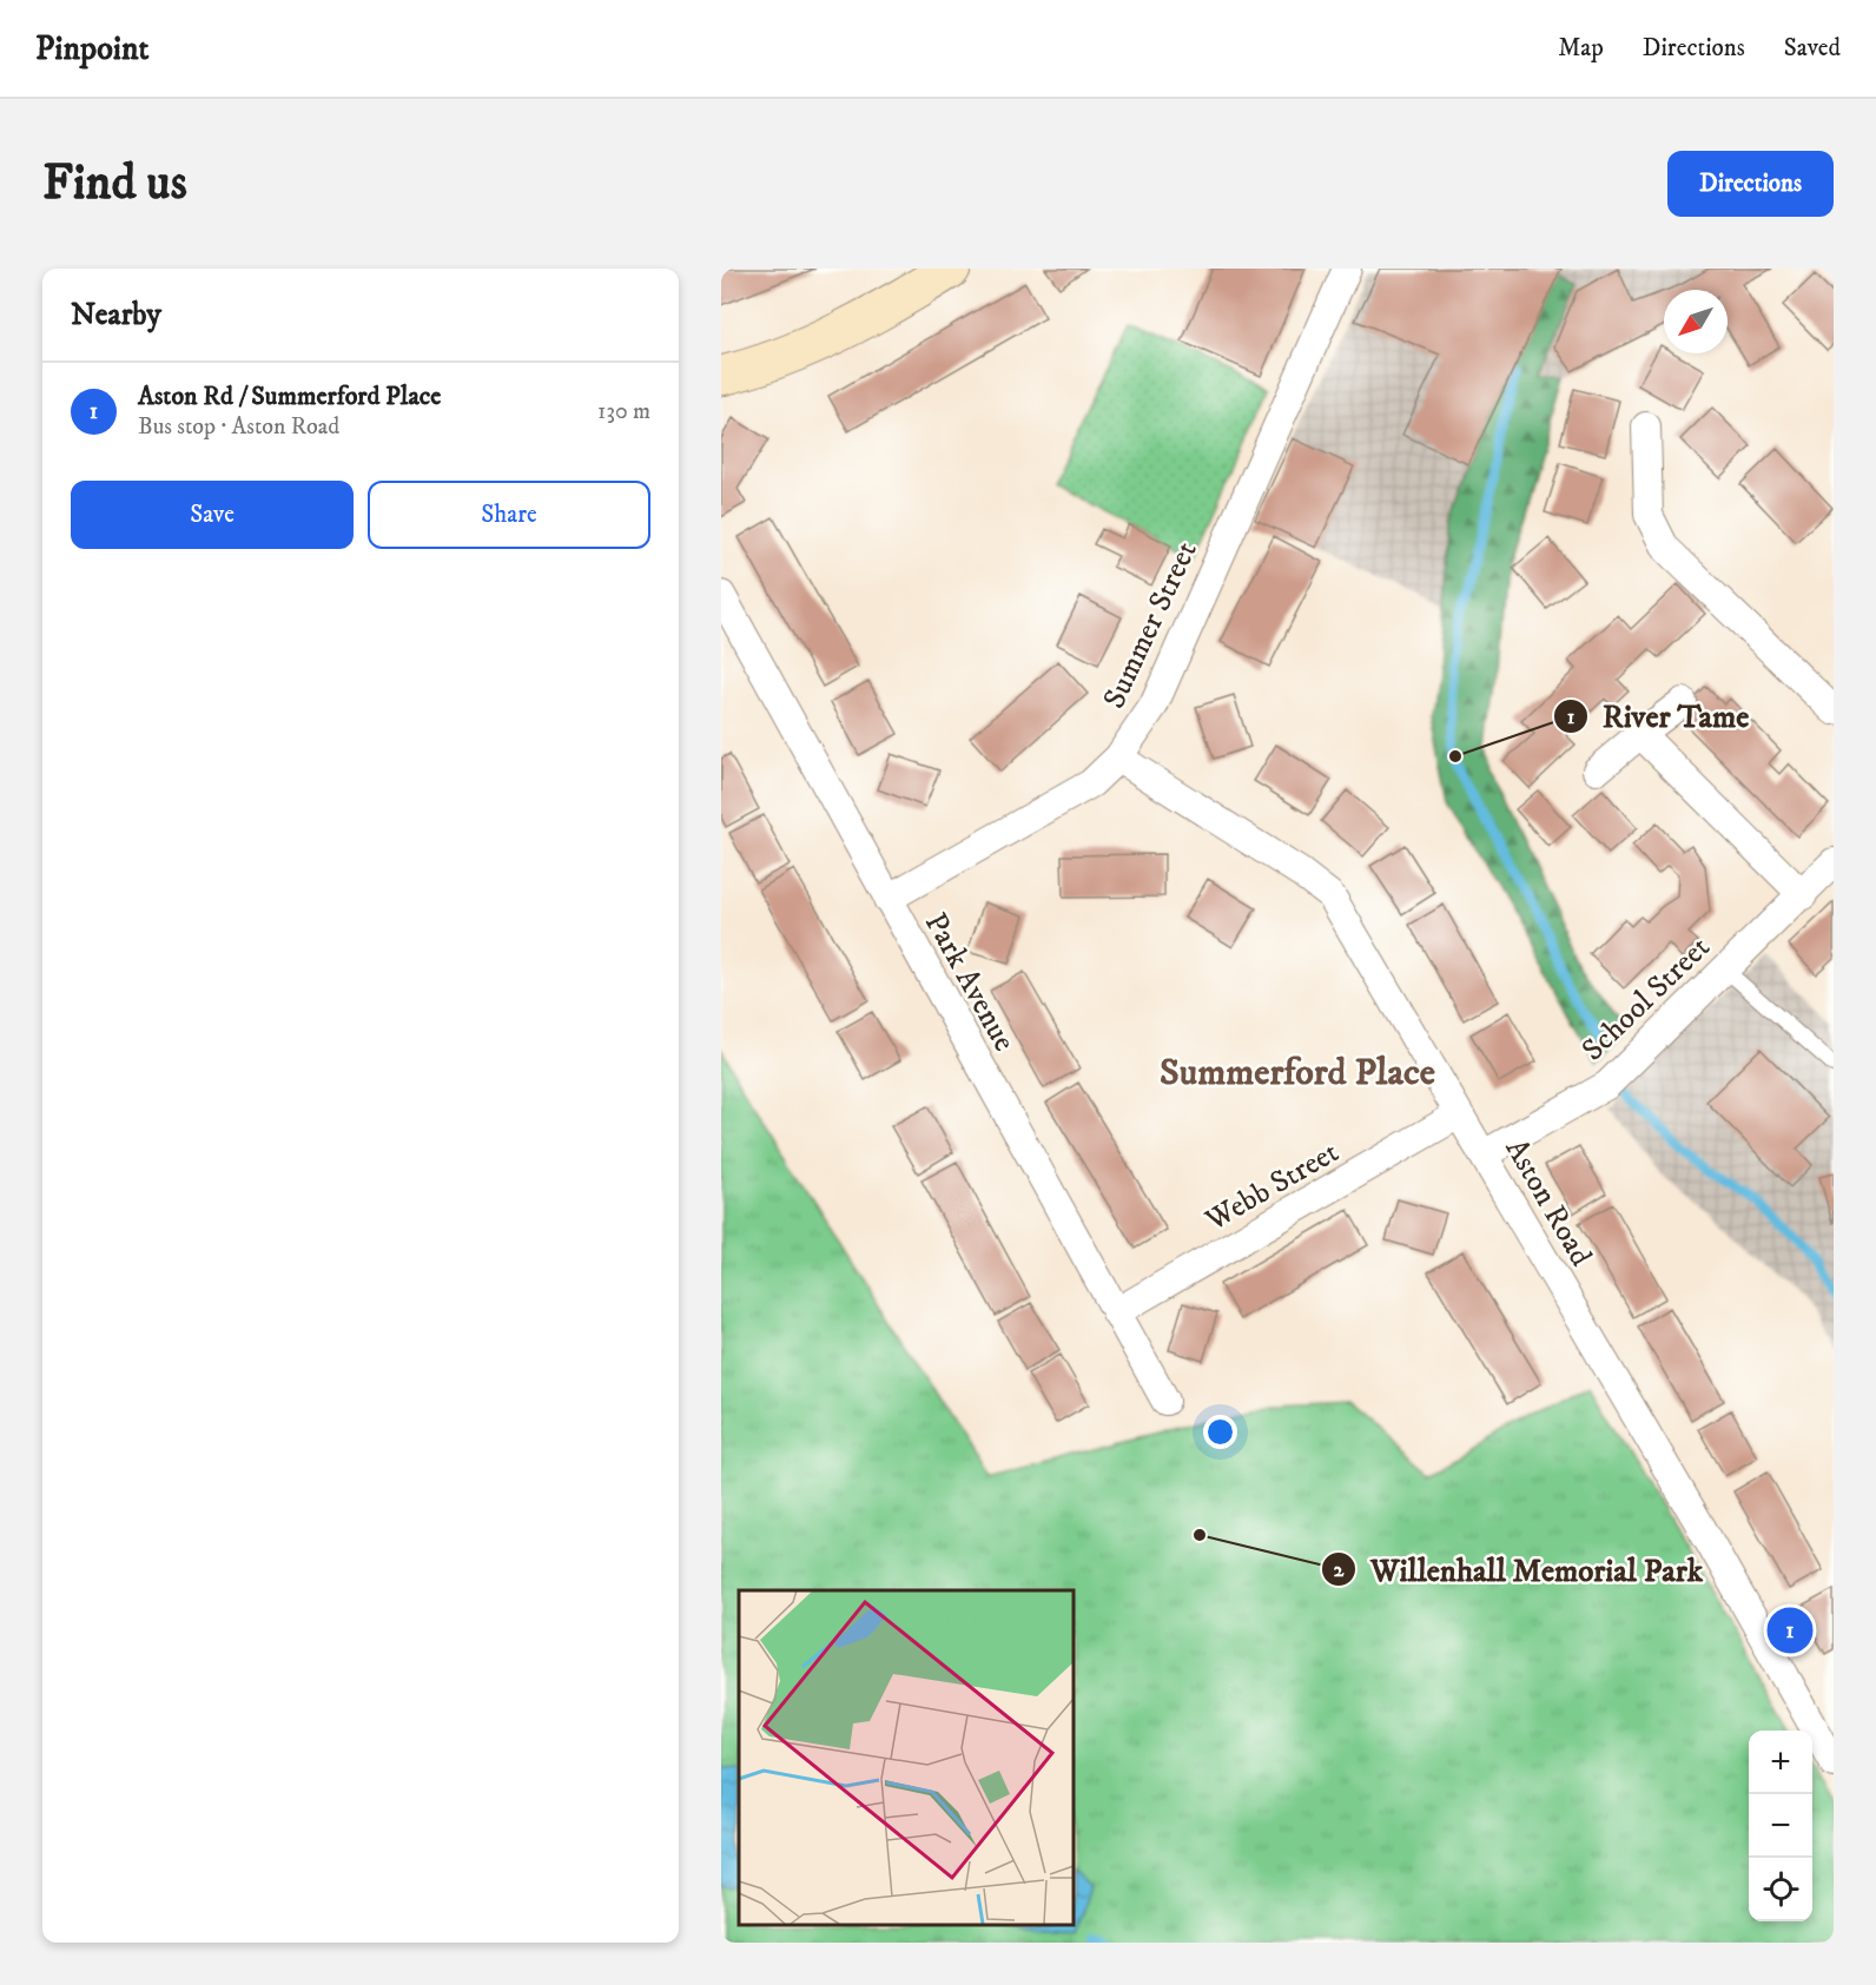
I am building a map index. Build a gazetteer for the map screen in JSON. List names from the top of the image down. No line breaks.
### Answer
{"streets":{"street":["Summer Street","Park Avenue","School Street","Webb Street","Aston Road"]},"crossings":[["Summer Street","Park Avenue"],["Summer Street","Aston Road"],["Park Avenue","Webb Street"],["School Street","Aston Road"],["Webb Street","Aston Road"]],"districts":["Summerford Place"],"places":["River Tame","Willenhall Memorial Park"],"north":"bottom left","page":{"header":"Pinpoint","nav":["Map","Directions","Saved"],"buttons":["Directions",["Save","Share"]],"title":"Find us","heading":"Nearby","list":[{"mark":"1","name":"Aston Rd / Summerford Place","note":"Bus stop · Aston Road","value":"130 m"}],"pins":"1","map_buttons":["+","−"]}}
